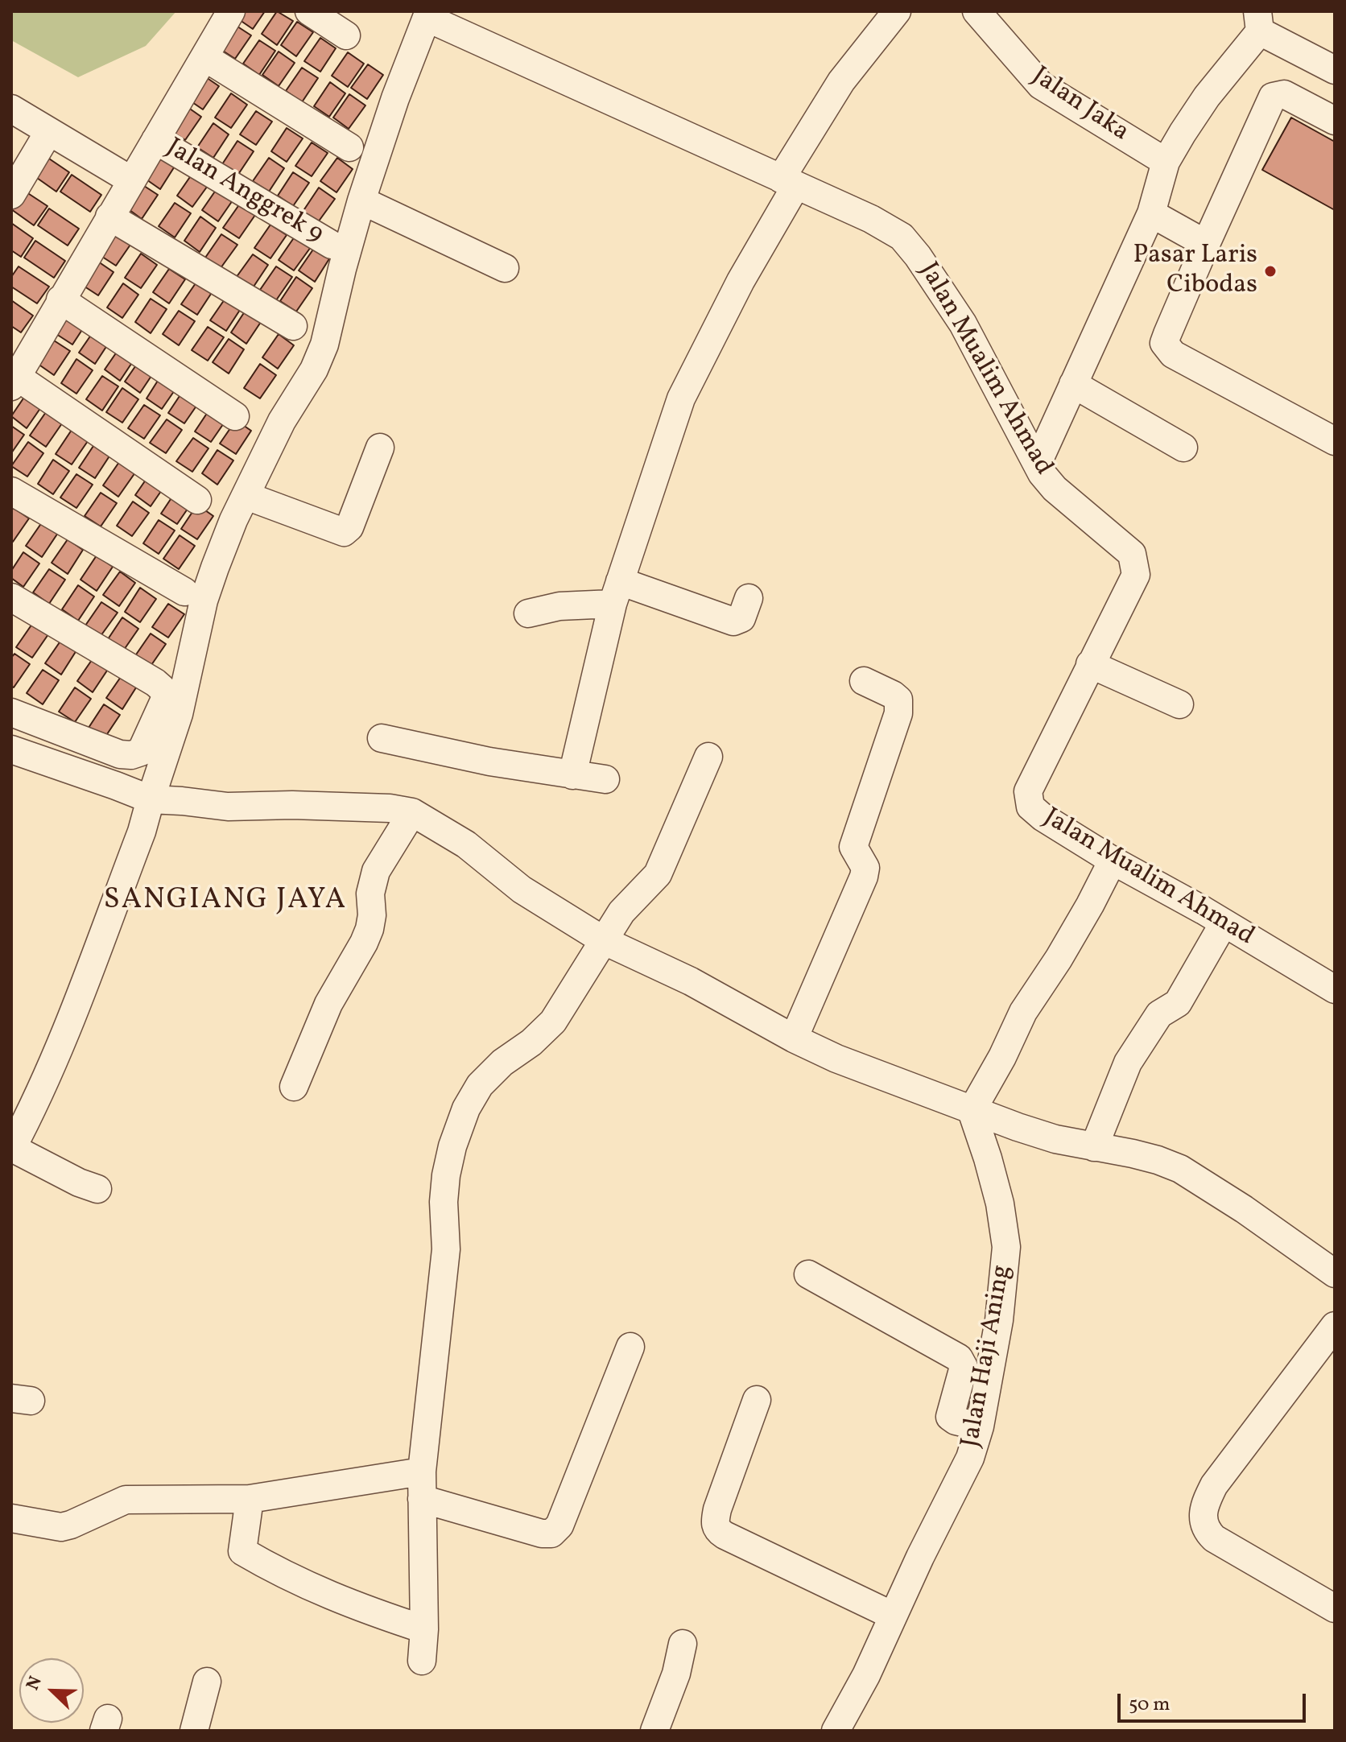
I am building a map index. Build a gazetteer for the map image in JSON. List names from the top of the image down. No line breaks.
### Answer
{"streets":{"street":["Jalan Jaka","Jalan Anggrek 9","Jalan Mualim Ahmad","Jalan Haji Aning"]},"districts":["SANGIANG JAYA"],"places":["Pasar Laris Cibodas"],"scale_bar":"50 m","north":"top left"}
